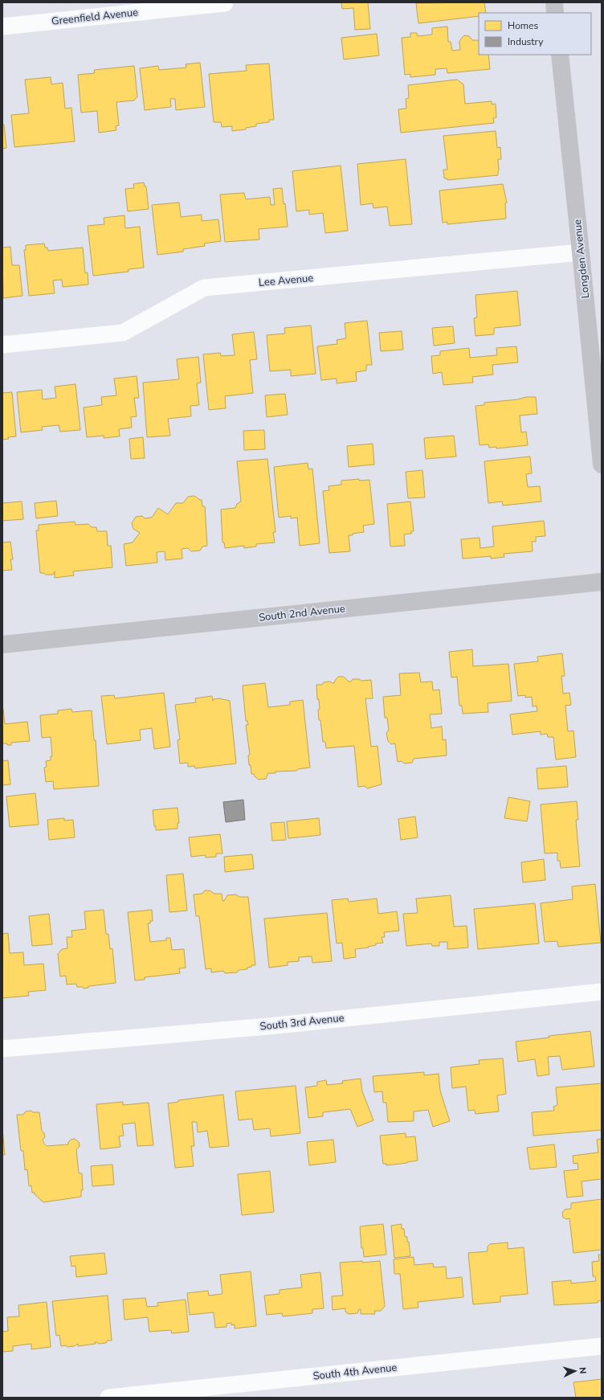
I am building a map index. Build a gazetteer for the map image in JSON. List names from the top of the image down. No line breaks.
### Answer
{"streets":{"street":["Greenfield Avenue","Longden Avenue","Lee Avenue","South 2nd Avenue","South 3rd Avenue","South 4th Avenue"]},"crossings":[["Longden Avenue","Lee Avenue"]],"legend":["Homes","Industry"],"north":"right"}
